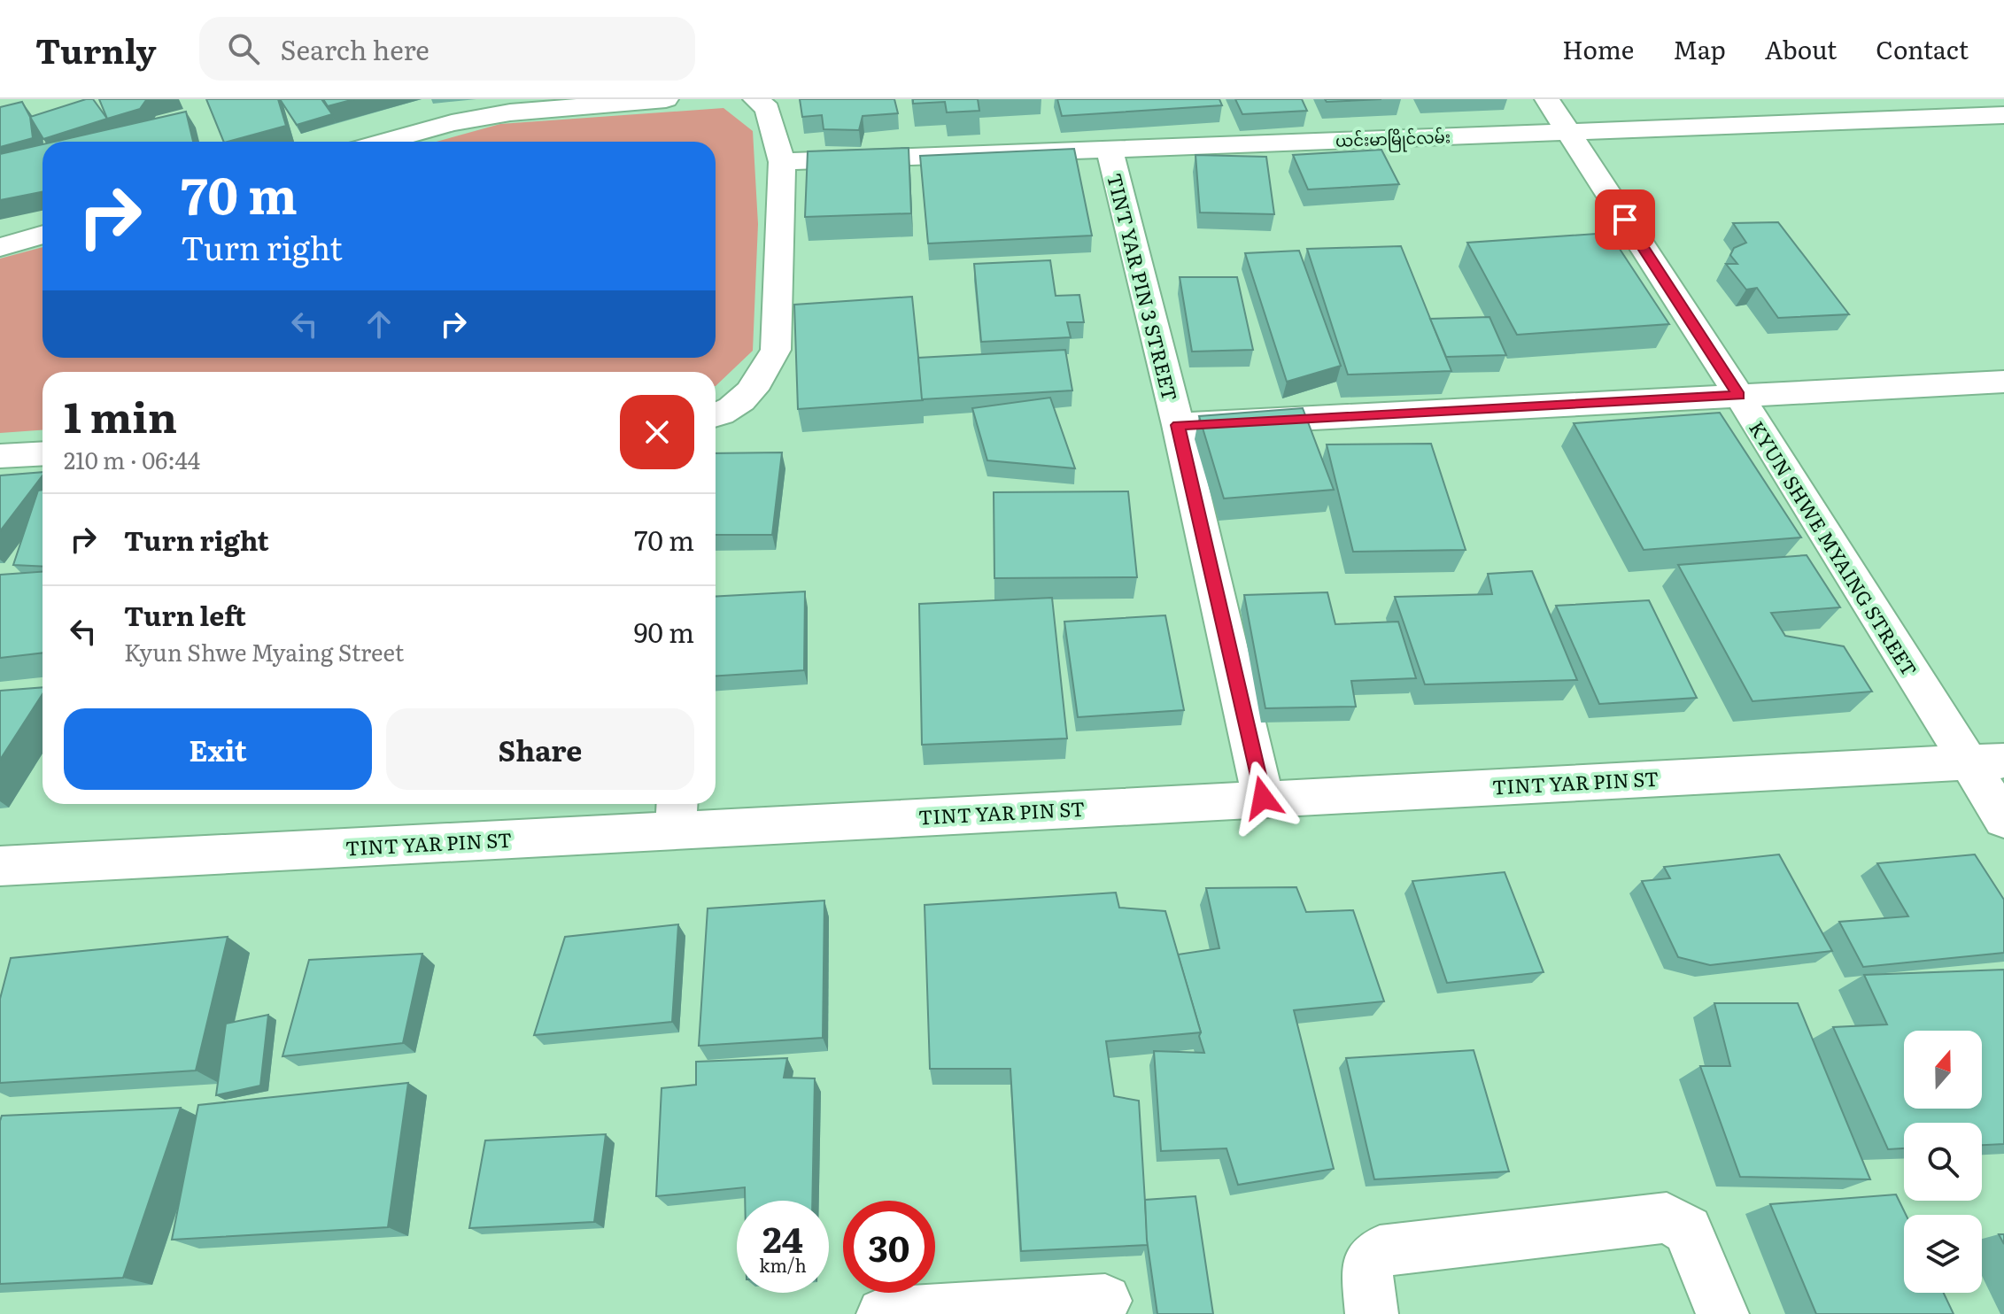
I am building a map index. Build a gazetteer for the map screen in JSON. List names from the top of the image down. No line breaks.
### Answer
{"streets":{"street":["ယင်းမာမြိုင်လမ်း","TINT YAR PIN 3 STREET","KYUN SHWE MYAING STREET","TINT YAR PIN ST"]},"crossings":[["ယင်းမာမြိုင်လမ်း","TINT YAR PIN 3 STREET"],["ယင်းမာမြိုင်လမ်း","KYUN SHWE MYAING STREET"],["TINT YAR PIN 3 STREET","TINT YAR PIN ST"],["KYUN SHWE MYAING STREET","TINT YAR PIN ST"]],"north":"top","page":{"header":"Turnly","search":"Search here","nav":["Home","Map","About","Contact"],"turn":["70 m","Turn right"],"heading":["1 min","210 m · 06:44"],"list":[{"name":"Turn right","value":"70 m"},{"name":"Turn left","note":"Kyun Shwe Myaing Street","value":"90 m"}],"buttons":["Exit","Share"],"speed":"24 km/h","limit":"30"}}
